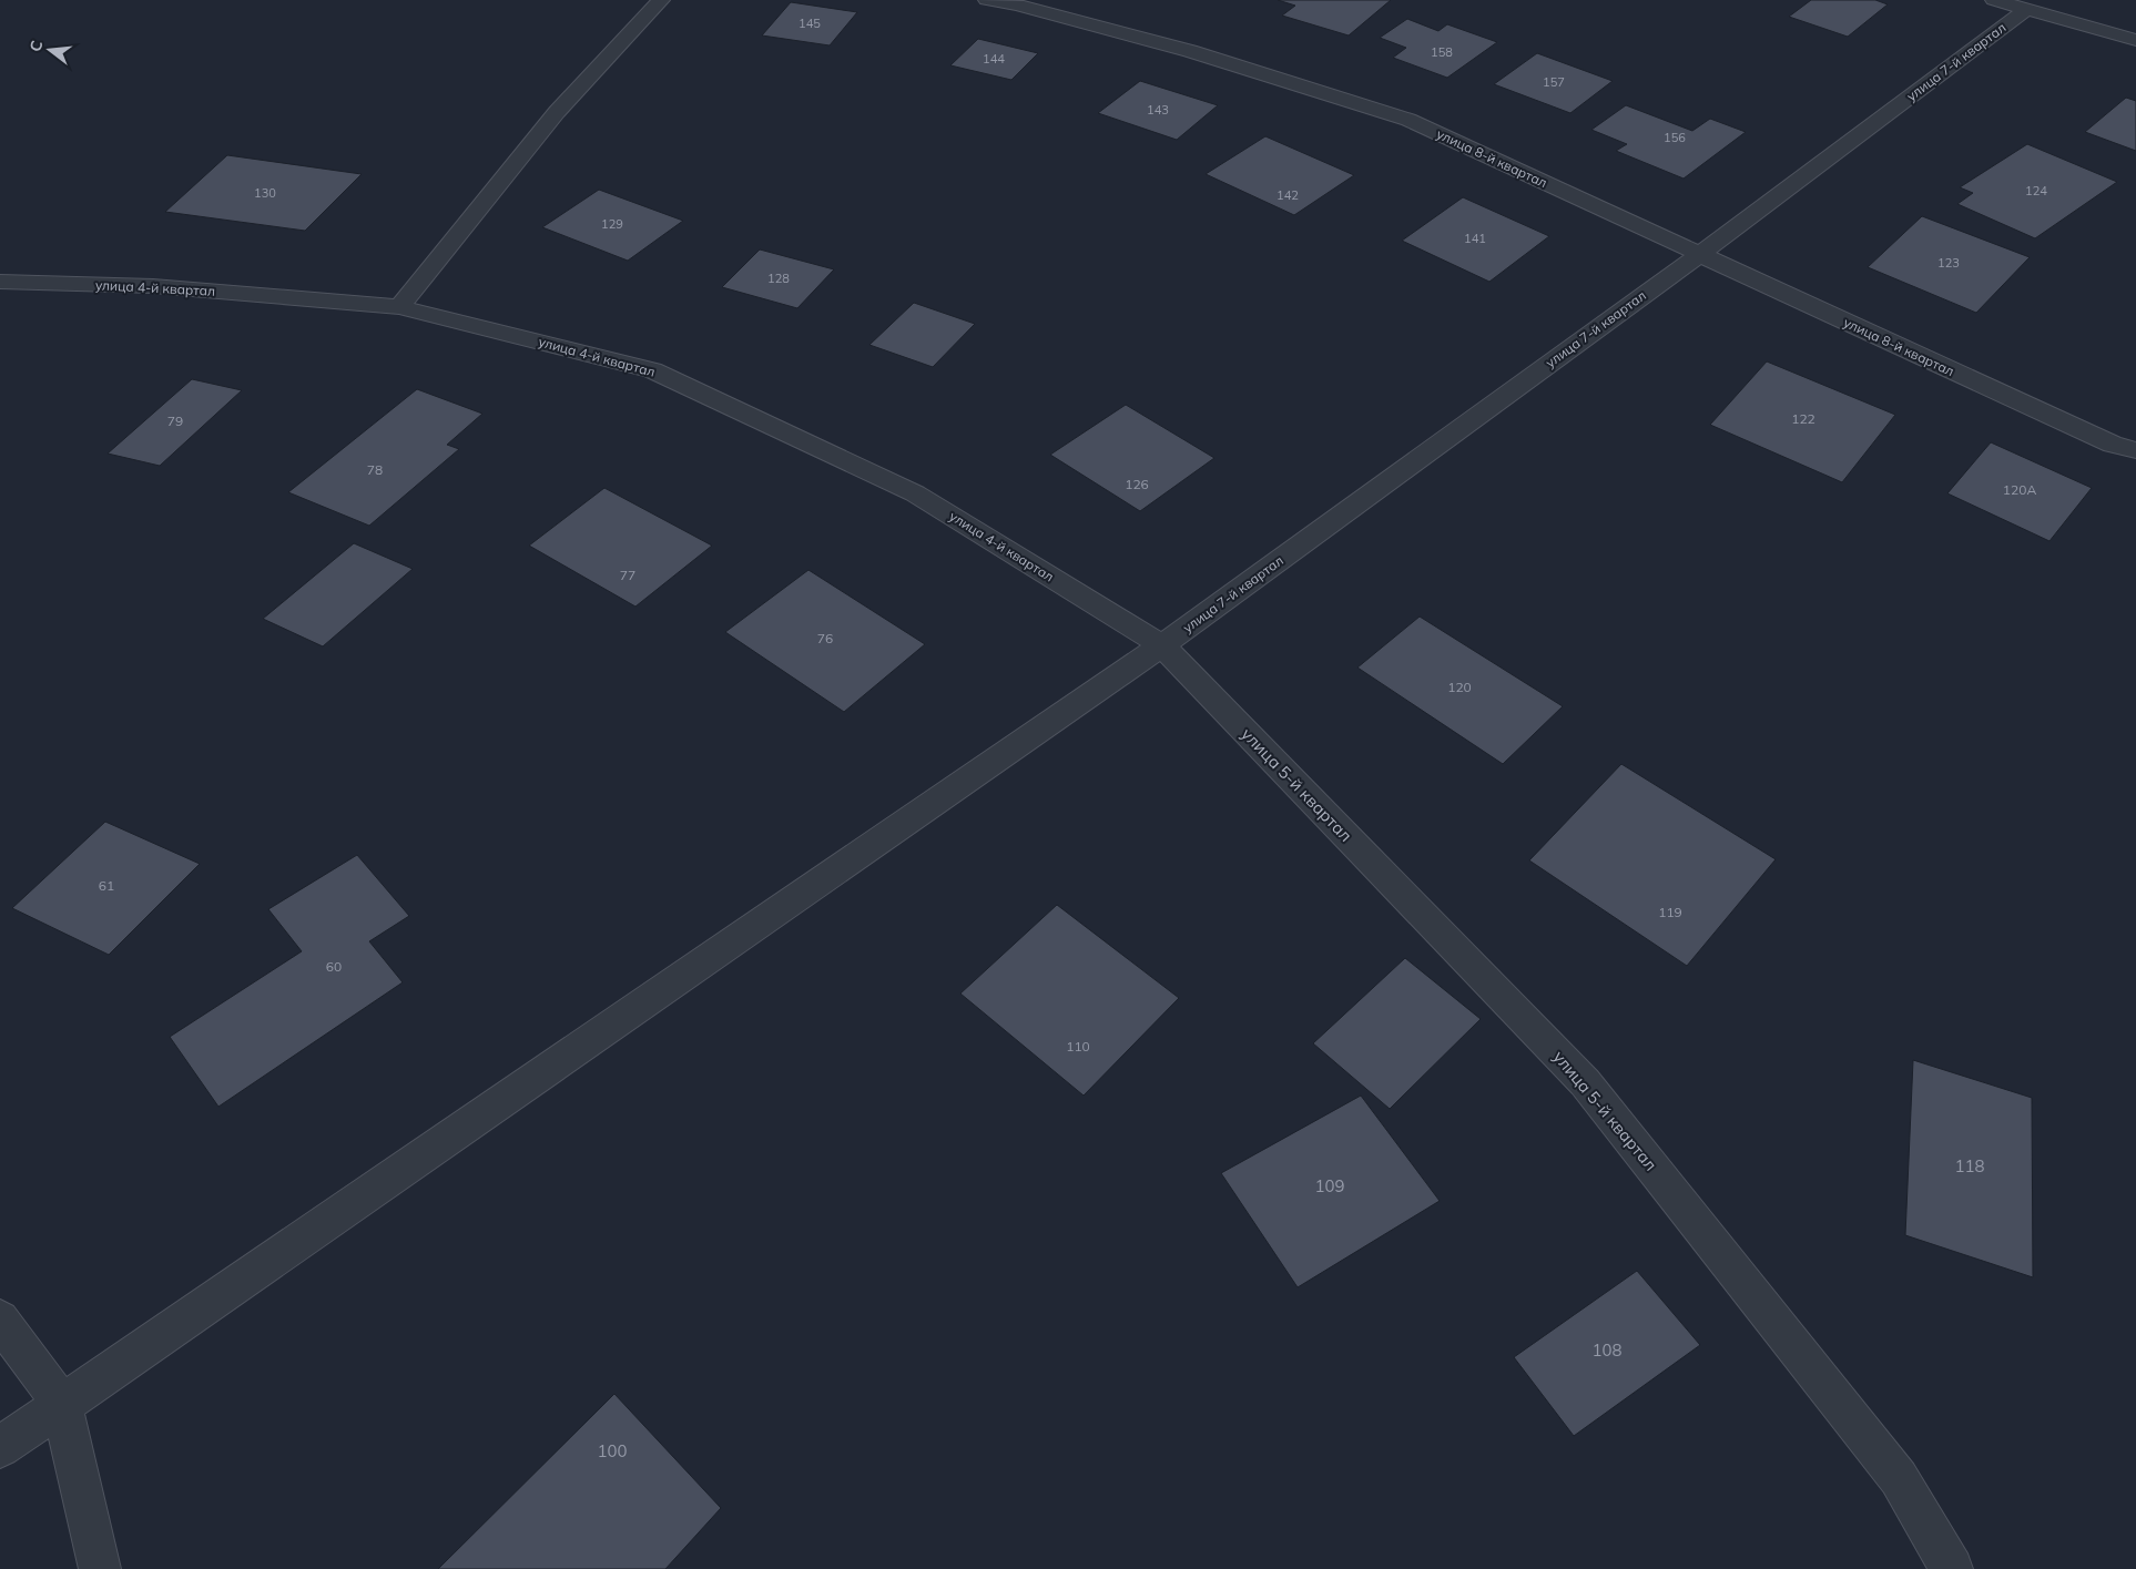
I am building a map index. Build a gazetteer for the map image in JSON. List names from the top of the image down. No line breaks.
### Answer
{"streets":{"street":["улица 7-й квартал","улица 8-й квартал","улица 4-й квартал","улица 5-й квартал"]},"crossings":[["улица 7-й квартал","улица 8-й квартал"],["улица 7-й квартал","улица 4-й квартал"],["улица 7-й квартал","улица 5-й квартал"],["улица 4-й квартал","улица 5-й квартал"]],"house_numbers":["145","158","144","157","143","156","124","130","142","129","141","123","128","122","79","78","126","120А","77","76","120","61","119","60","110","118","109","108","100"],"north":"left"}
